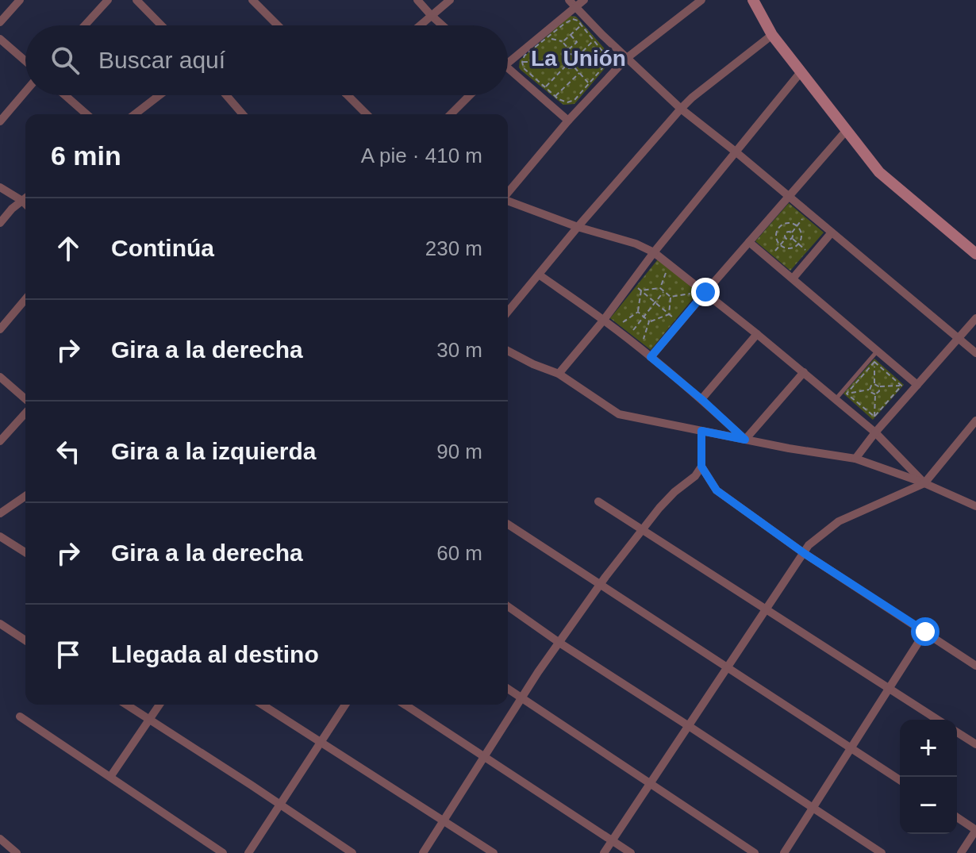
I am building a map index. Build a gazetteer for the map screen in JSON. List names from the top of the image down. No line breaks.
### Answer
{"districts":["La Unión"],"page":{"search":"Buscar aquí","heading":["6 min","A pie · 410 m"],"list":[["Continúa","230 m"],["Gira a la derecha","30 m"],["Gira a la izquierda","90 m"],["Gira a la derecha","60 m"],"Llegada al destino"],"map_buttons":["+","−"]}}
